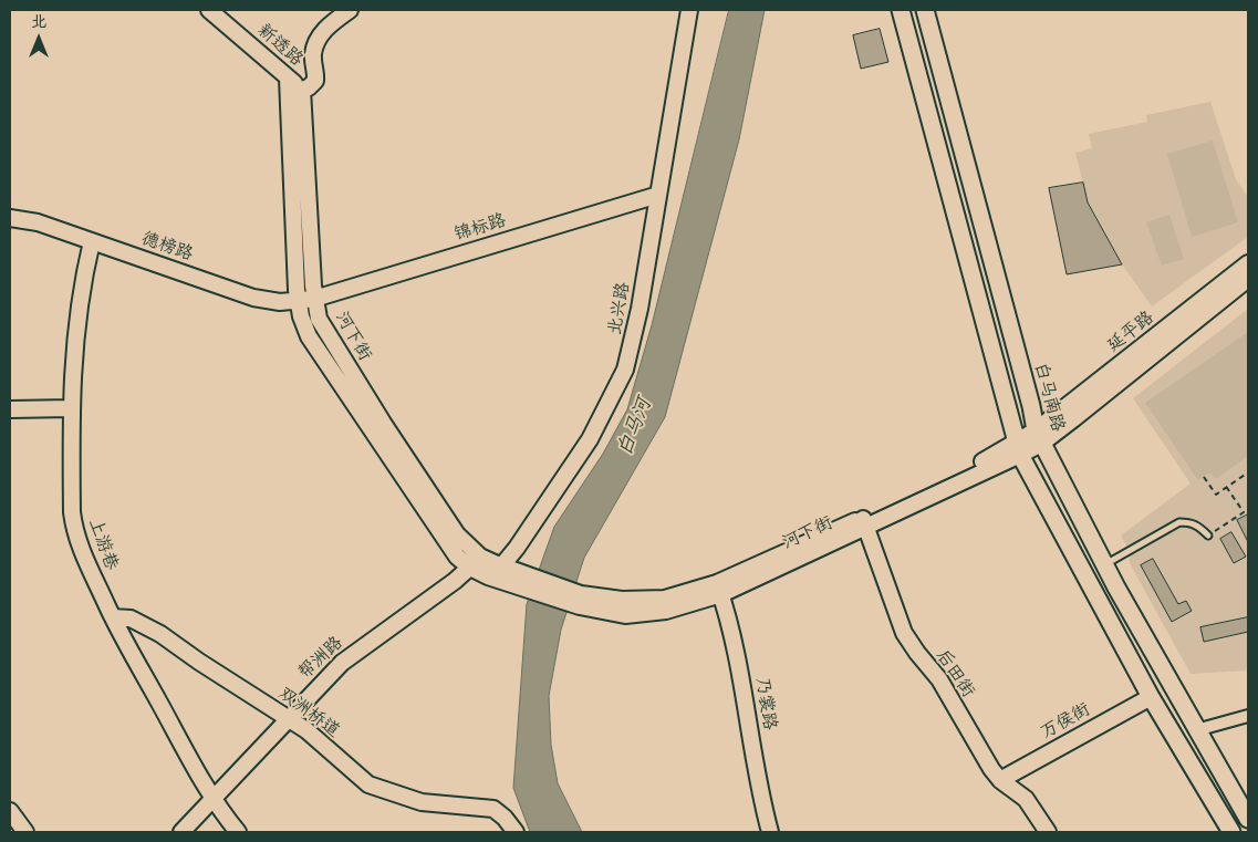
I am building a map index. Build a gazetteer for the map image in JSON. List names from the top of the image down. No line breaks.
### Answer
{"streets":{"main road":["白马南路"],"street":["新透路","锦标路","德榜路","北兴路","延平路","河下街","上游巷","帮洲路","后田街","乃裳路","双洲桥道","万侯街"]},"crossings":[["新透路","河下街"],["锦标路","德榜路"],["锦标路","北兴路"],["锦标路","河下街"],["德榜路","河下街"],["德榜路","上游巷"],["北兴路","河下街"],["延平路","河下街"],["延平路","白马南路"],["河下街","白马南路"],["河下街","帮洲路"],["河下街","后田街"],["河下街","乃裳路"],["上游巷","帮洲路"],["上游巷","双洲桥道"],["帮洲路","双洲桥道"],["后田街","万侯街"]],"water":["白马河"],"north":"top"}
